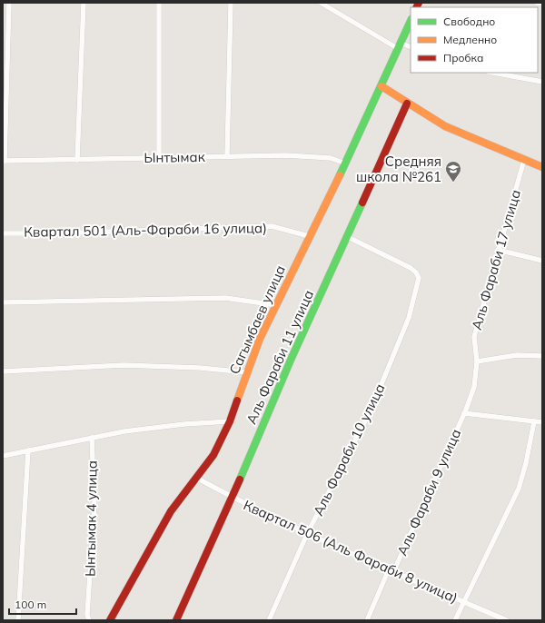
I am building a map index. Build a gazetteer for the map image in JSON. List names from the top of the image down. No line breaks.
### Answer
{"streets":{"street":["Ынтымак","Квартал 501 (Аль-Фараби 16 улица)","Аль Фараби 17 улица","Сагымбаев улица","Аль Фараби 11 улица","Аль Фараби 10 улица","Аль Фараби 9 улица","Ынтымак 4 улица","Квартал 506 (Аль Фараби 8 улица)"]},"crossings":[["Ынтымак","Сагымбаев улица"],["Квартал 501 (Аль-Фараби 16 улица)","Сагымбаев улица"],["Аль Фараби 17 улица","Аль Фараби 9 улица"],["Сагымбаев улица","Квартал 506 (Аль Фараби 8 улица)"],["Аль Фараби 11 улица","Аль Фараби 10 улица"],["Аль Фараби 11 улица","Квартал 506 (Аль Фараби 8 улица)"],["Аль Фараби 10 улица","Квартал 506 (Аль Фараби 8 улица)"],["Аль Фараби 9 улица","Квартал 506 (Аль Фараби 8 улица)"]],"places":{"school or university":["Средняя школа №261"]},"legend":["Свободно","Медленно","Пробка"],"scale_bar":"100 m"}
